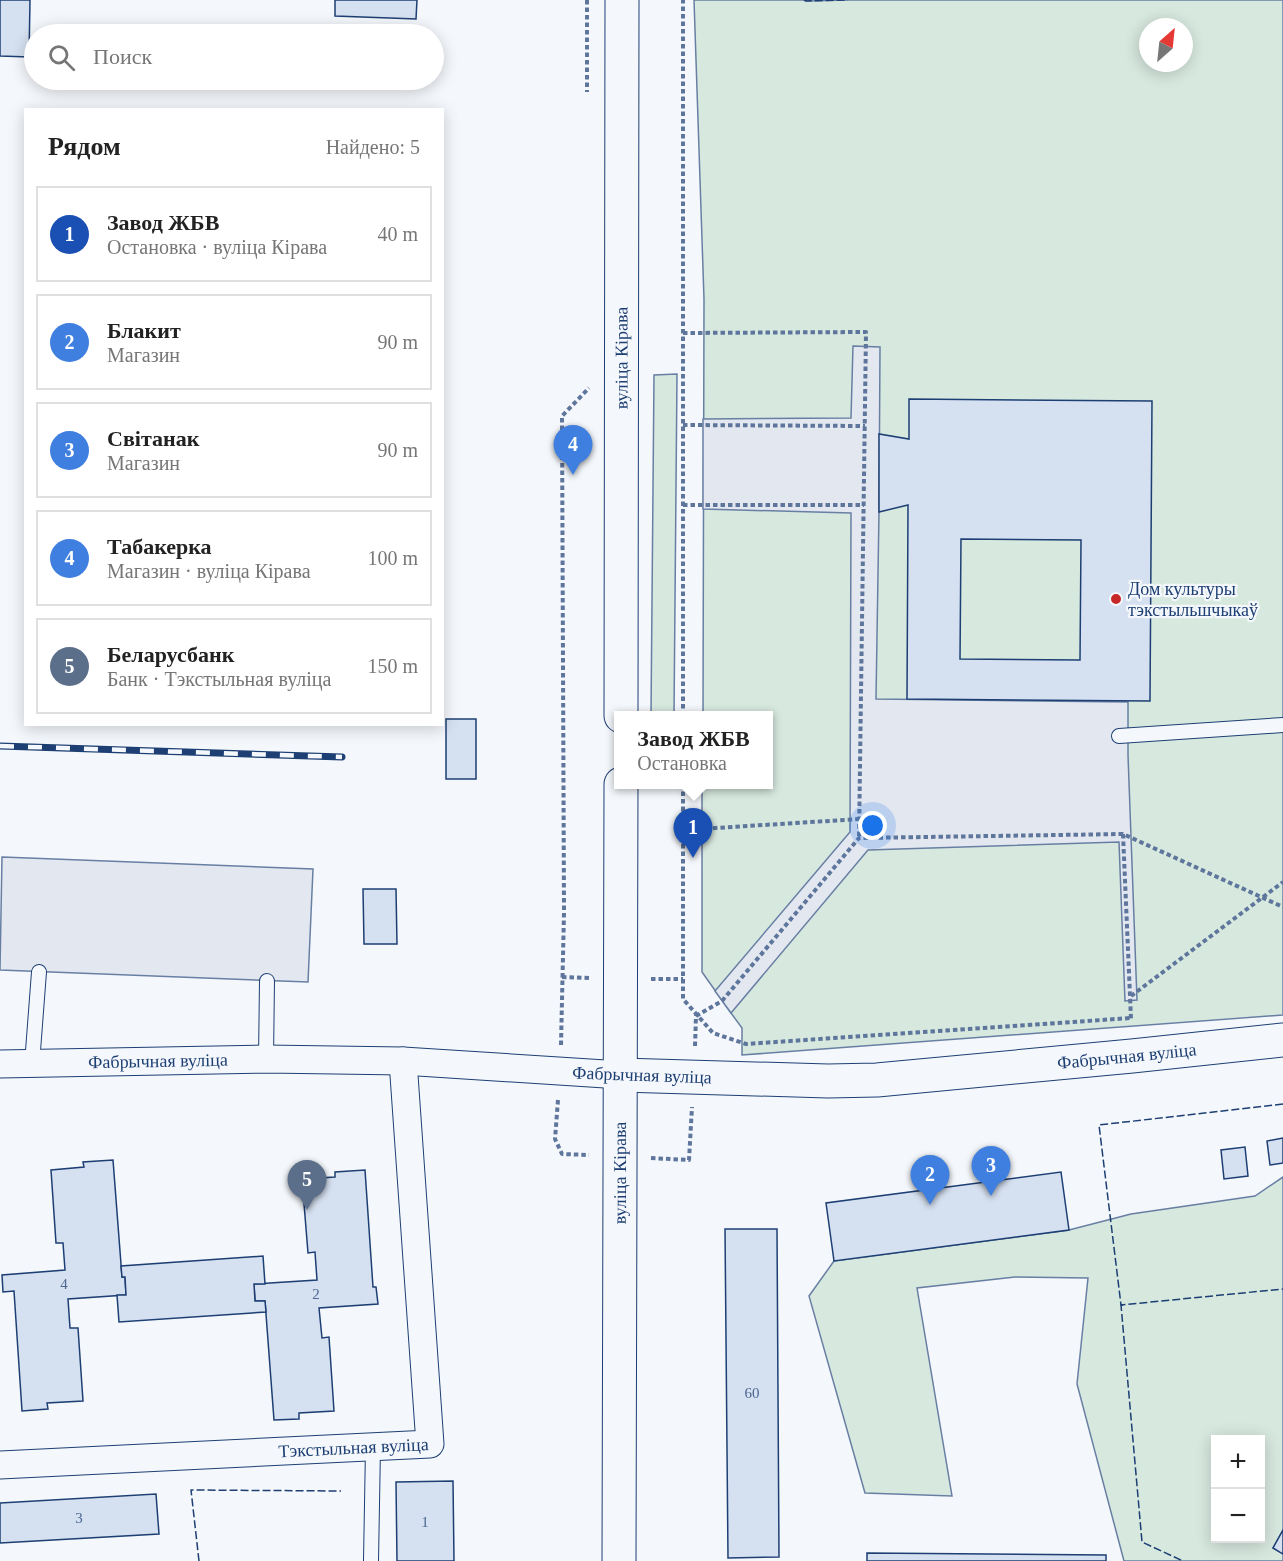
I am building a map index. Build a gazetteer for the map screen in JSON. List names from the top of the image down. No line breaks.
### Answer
{"streets":{"main road":["вуліца Кірава","Фабрычная вуліца"],"street":["Тэкстыльная вуліца"]},"crossings":[["вуліца Кірава","Фабрычная вуліца"],["Фабрычная вуліца","Тэкстыльная вуліца"]],"places":["Дом культуры тэкстыльшчыкаў"],"house_numbers":["4","2","60","3","1"],"north":"top right","page":{"search":"Поиск","heading":["Рядом","Найдено: 5"],"list":[{"mark":"1","name":"Завод ЖБВ","note":"Остановка · вуліца Кірава","value":"40 m"},{"mark":"2","name":"Блакит","note":"Магазин","value":"90 m"},{"mark":"3","name":"Світанак","note":"Магазин","value":"90 m"},{"mark":"4","name":"Табакерка","note":"Магазин · вуліца Кірава","value":"100 m"},{"mark":"5","name":"Беларусбанк","note":"Банк · Тэкстыльная вуліца","value":"150 m"}],"pins":["4","1","3","2","5"],"popup":["Завод ЖБВ","Остановка"],"map_buttons":["+","−"]}}
